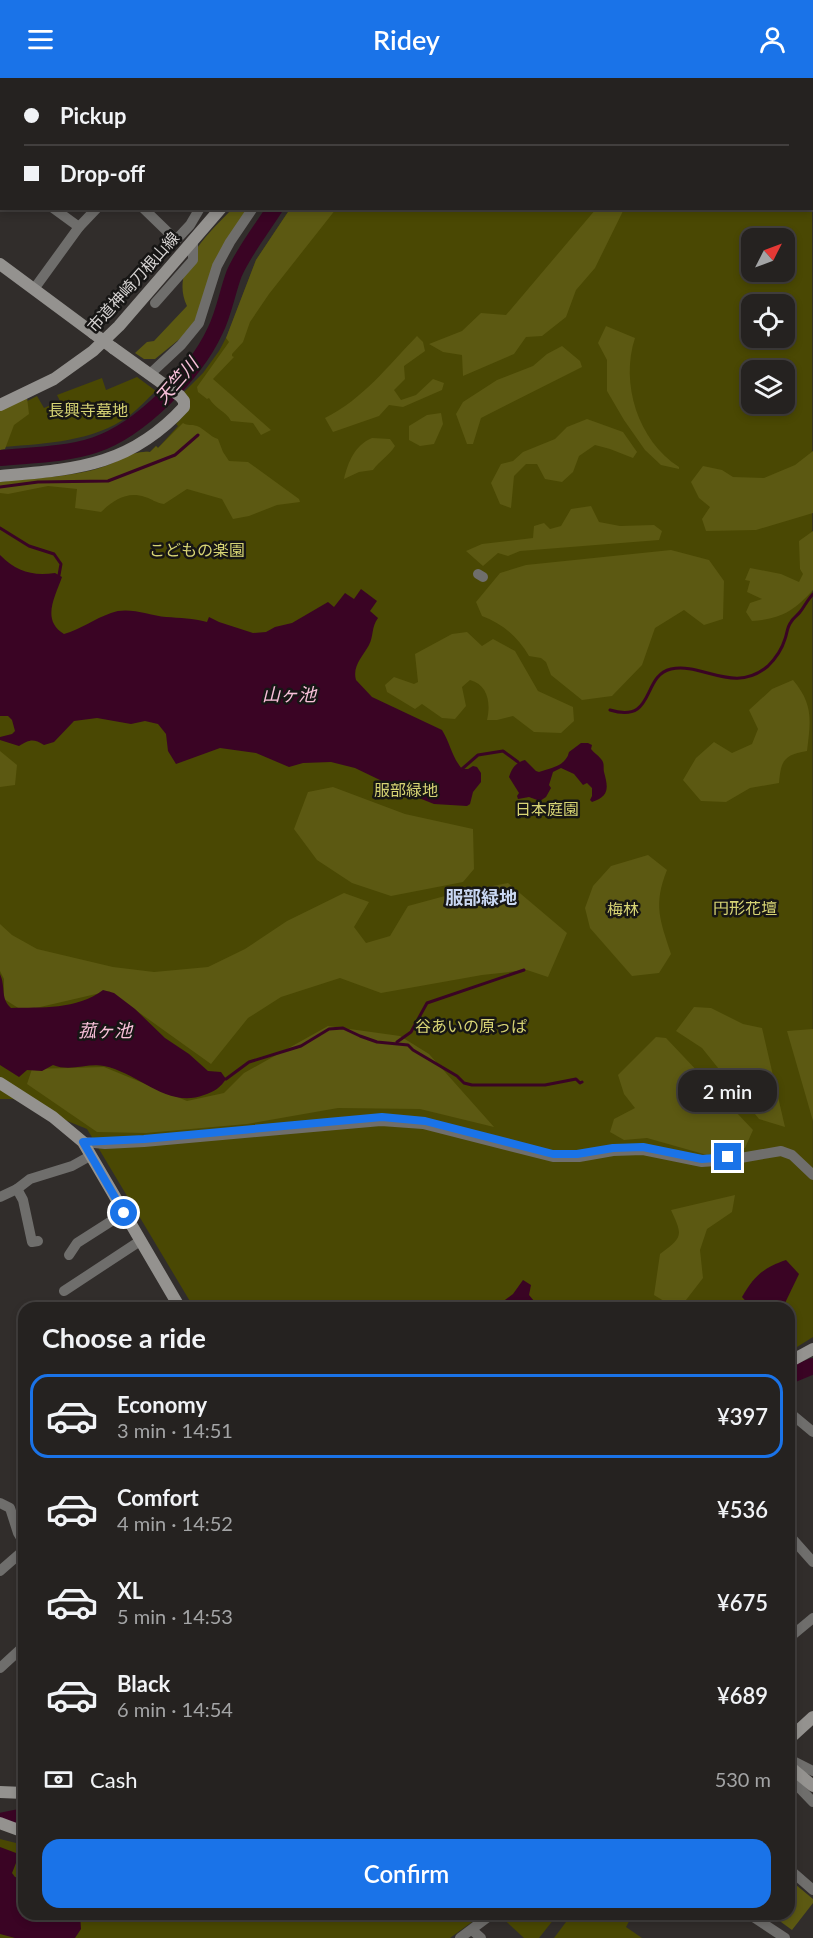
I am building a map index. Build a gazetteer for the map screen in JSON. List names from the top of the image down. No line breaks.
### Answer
{"streets":{"street":["市道神崎刀根山線"]},"districts":["服部緑地"],"water":["天竺川","山ヶ池","菰ヶ池"],"parks":["長興寺墓地","こどもの楽園","服部緑地","日本庭園","円形花壇","梅林","谷あいの原っぱ"],"north":"top right","page":{"header":"Ridey","banner":["Pickup","Drop-off"],"bubble":"2 min","heading":"Choose a ride","list":[{"name":"Economy","note":"3 min · 14:51","value":"¥397"},{"name":"Comfort","note":"4 min · 14:52","value":"¥536"},{"name":"XL","note":"5 min · 14:53","value":"¥675"},{"name":"Black","note":"6 min · 14:54","value":"¥689"}],"pay":["Cash","530 m"],"buttons":"Confirm"}}
